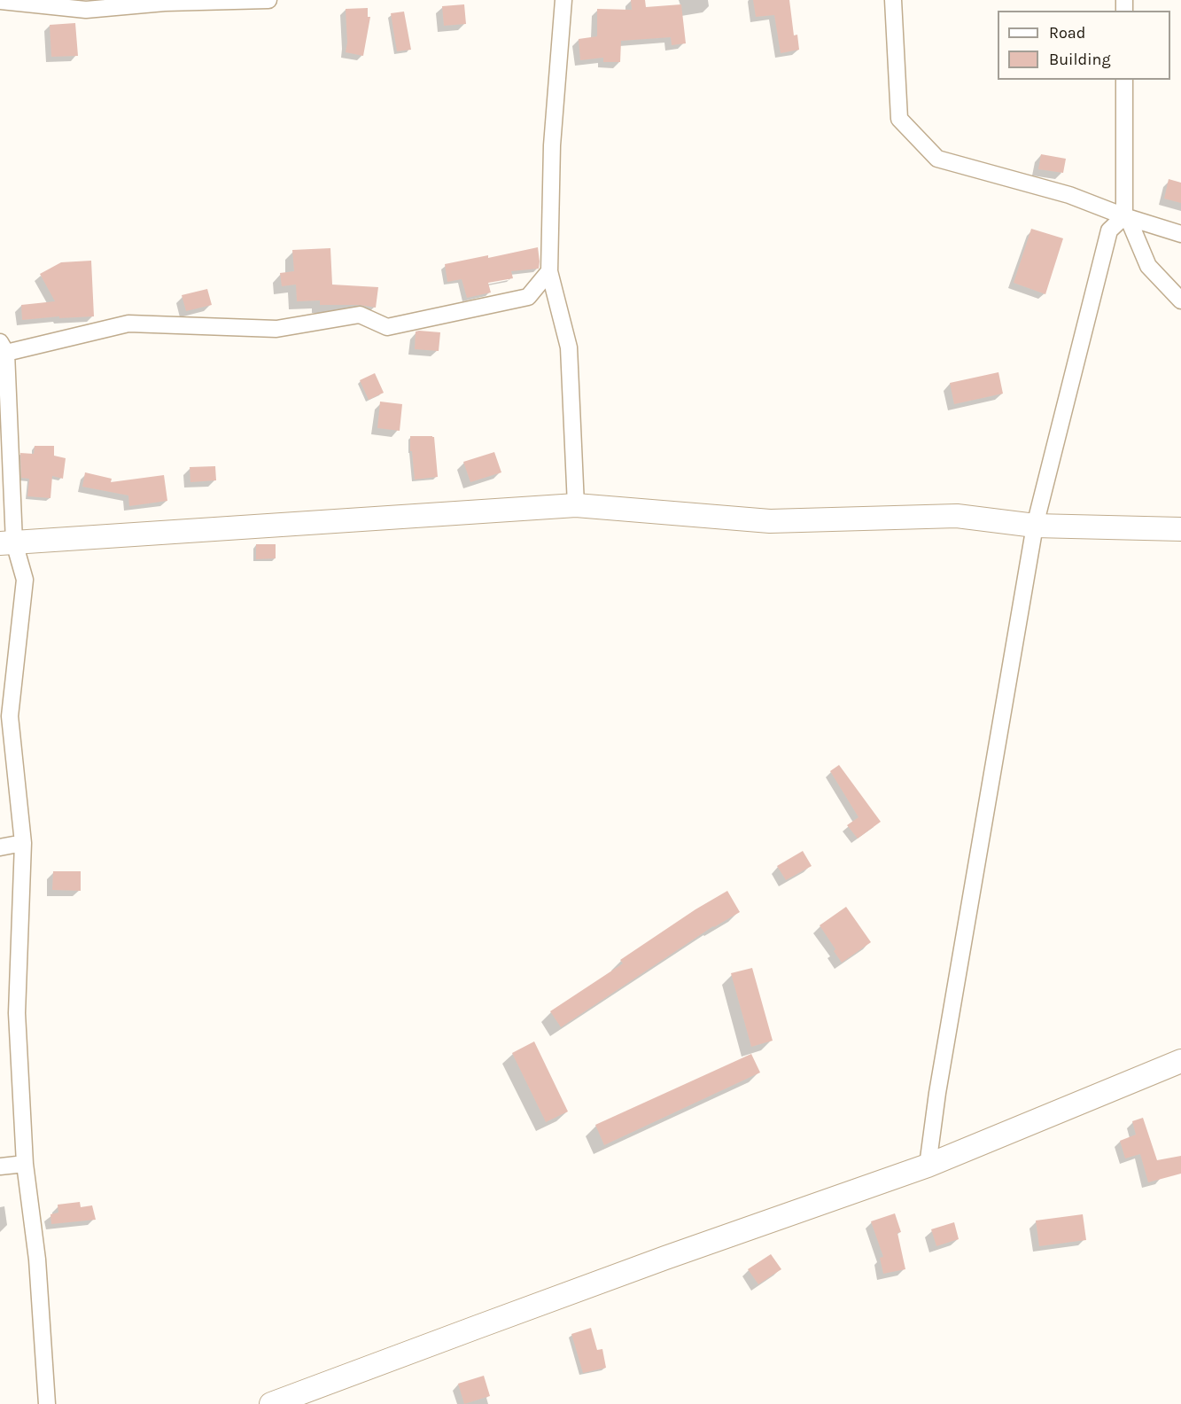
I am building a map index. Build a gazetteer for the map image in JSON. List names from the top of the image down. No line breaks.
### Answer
{"legend":["Road","Building"]}
